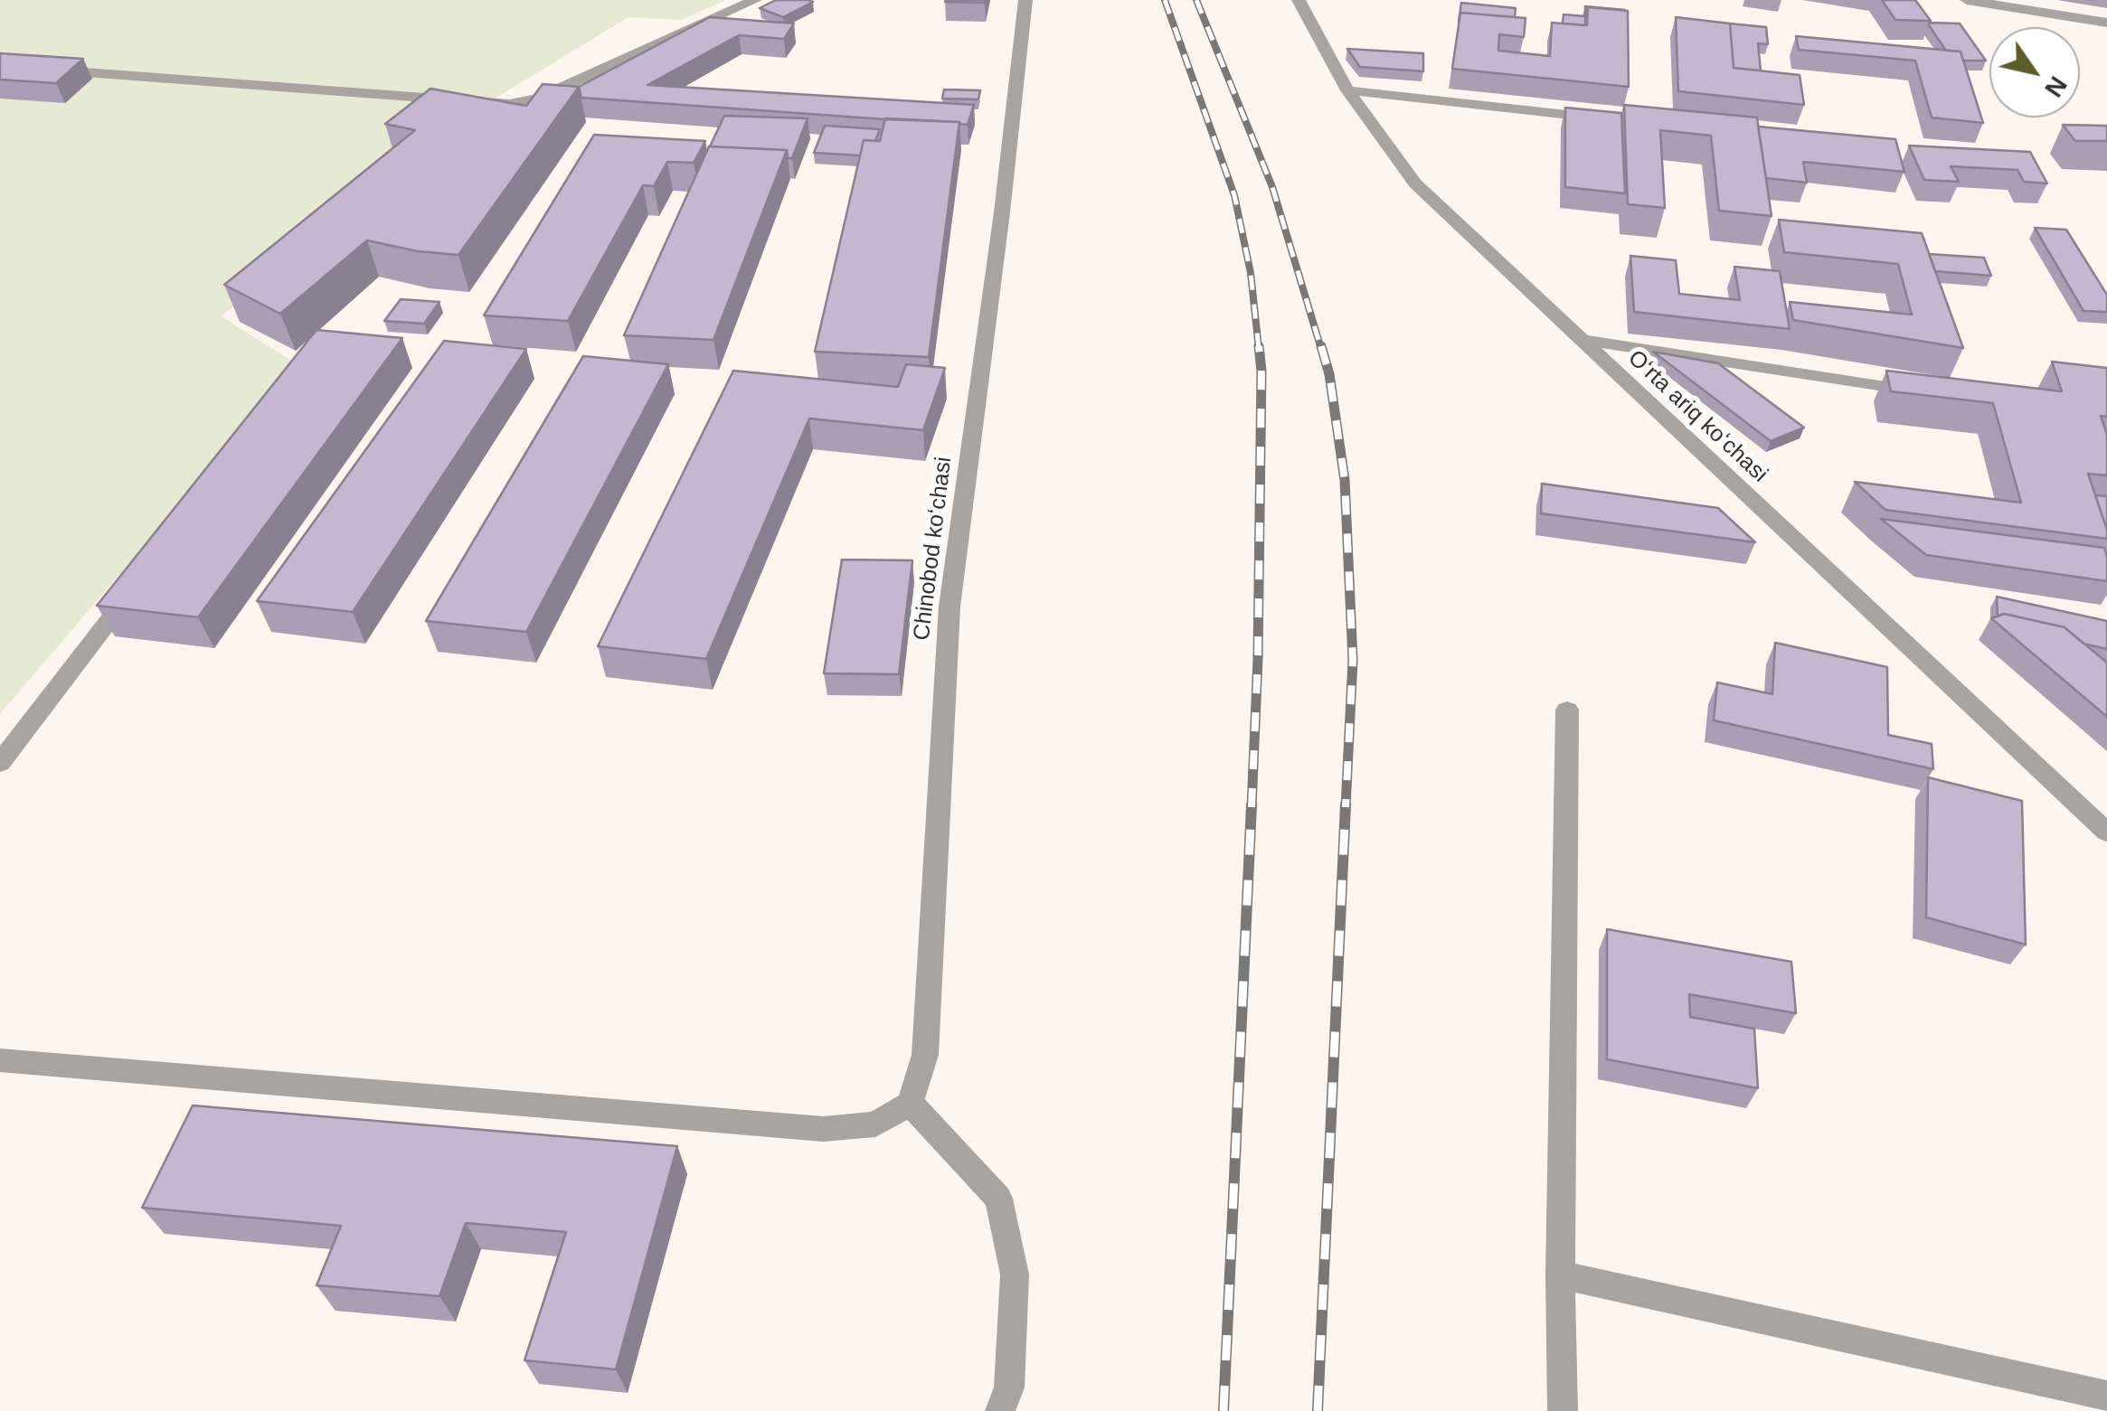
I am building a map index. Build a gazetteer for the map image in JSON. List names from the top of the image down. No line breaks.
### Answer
{"streets":{"street":["Oʻrta ariq koʻchasi","Chinobod koʻchasi"]},"north":"bottom right"}
